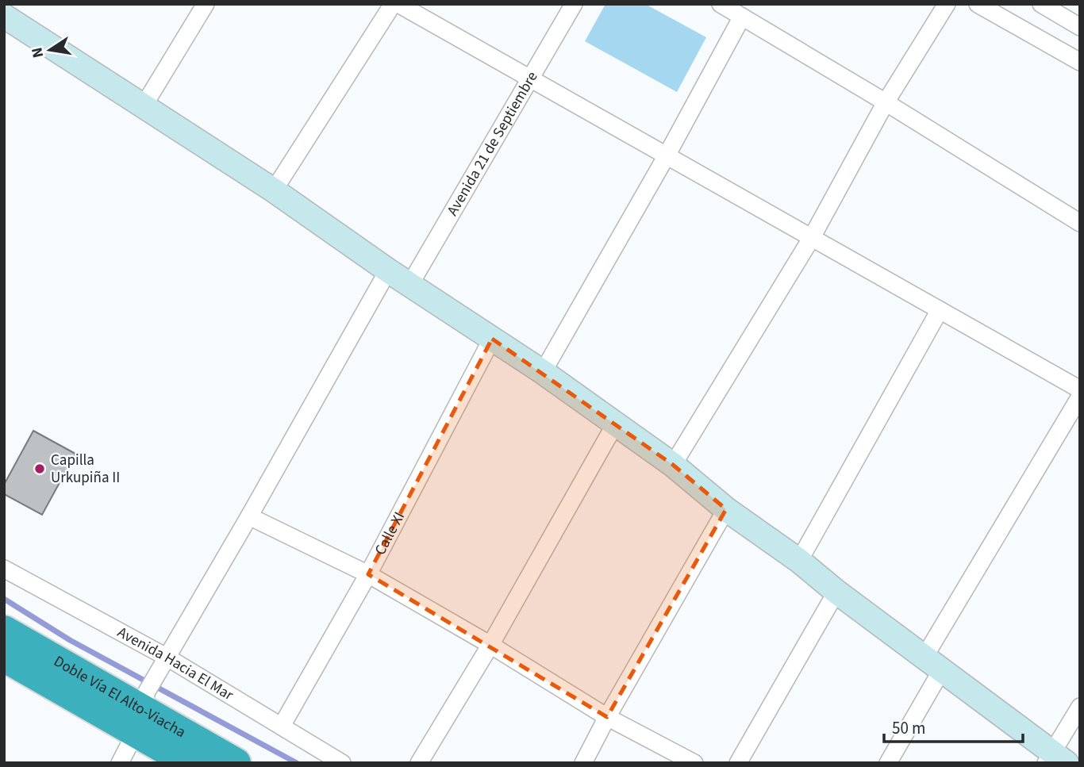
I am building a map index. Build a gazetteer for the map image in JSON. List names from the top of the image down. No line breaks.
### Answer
{"streets":{"highway":["Doble Vía El Alto-Viacha"],"street":["Avenida 21 de Septiembre","Calle XI","Avenida Hacia El Mar"]},"crossings":[["Calle XI","Avenida Hacia El Mar"]],"places":["Capilla Urkupiña II"],"scale_bar":"50 m","north":"left"}
